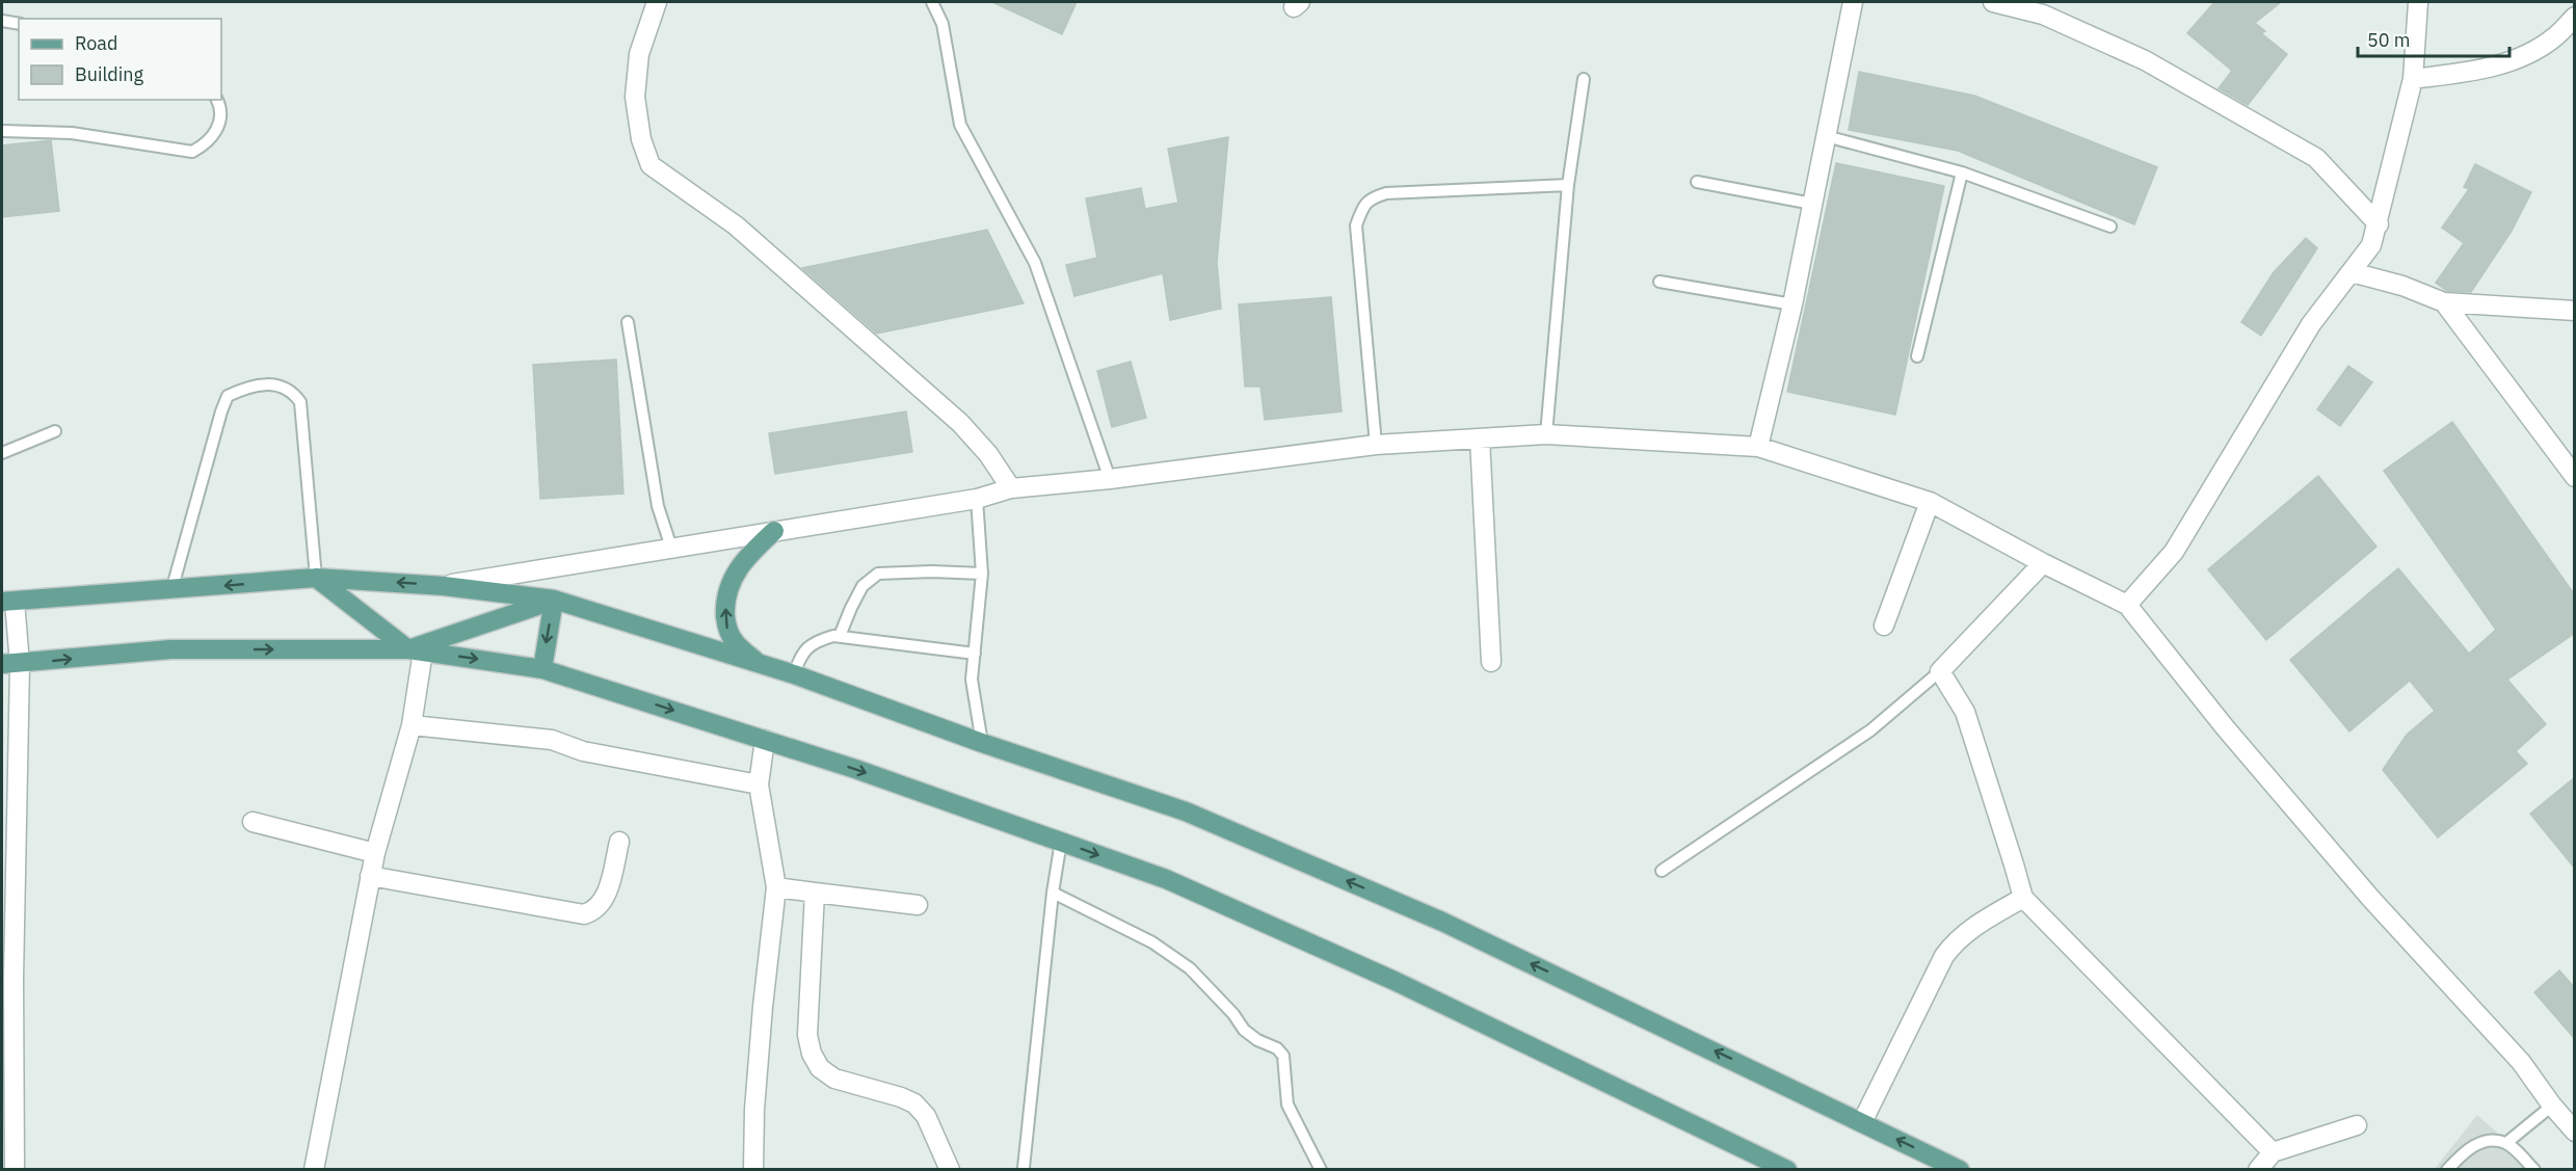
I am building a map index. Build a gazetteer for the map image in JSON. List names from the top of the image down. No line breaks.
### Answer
{"legend":["Road","Building"],"scale_bar":"50 m"}
